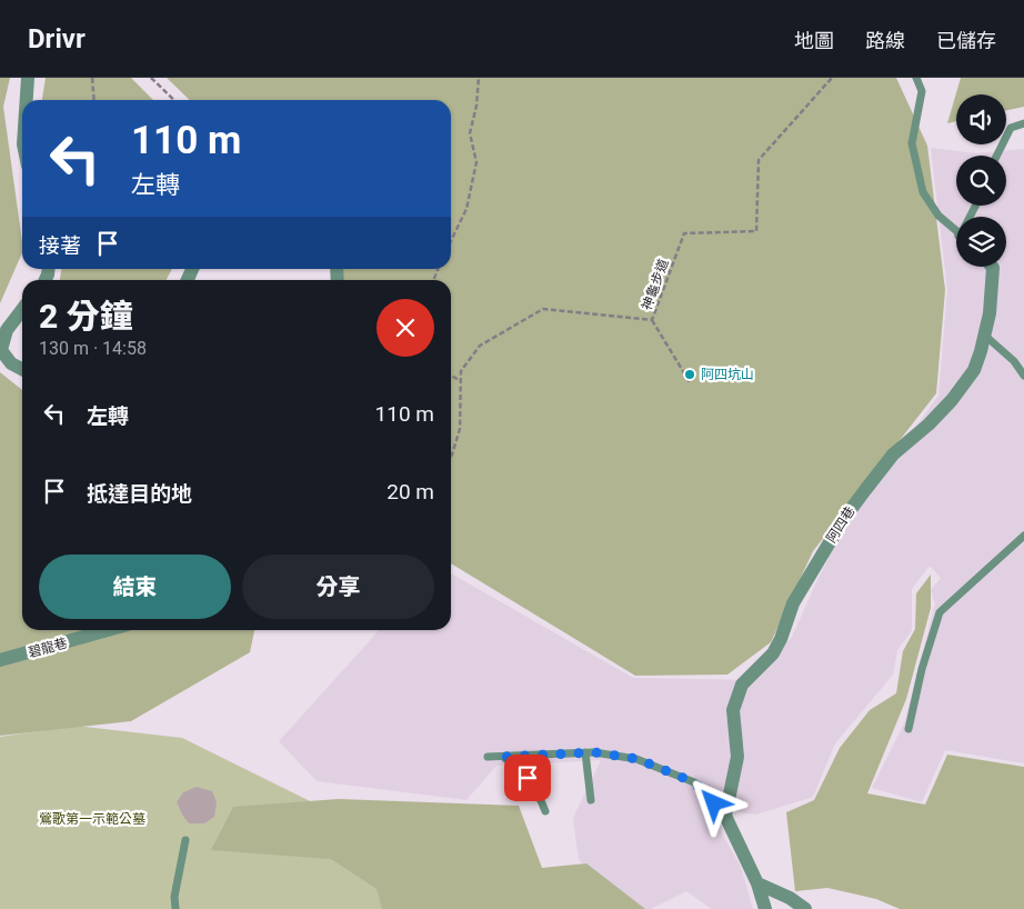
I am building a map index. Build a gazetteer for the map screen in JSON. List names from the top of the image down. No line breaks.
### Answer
{"streets":{"street":["阿四巷","碧龍巷"],"path":["神龜步道"]},"parks":["鶯歌第一示範公墓"],"places":["阿四坑山"],"page":{"header":"Drivr","nav":["地圖","路線","已儲存"],"turn":["110 m","左轉"],"then":"接著","heading":["2 分鐘","130 m · 14:58"],"list":[{"name":"左轉","value":"110 m"},{"name":"抵達目的地","value":"20 m"}],"buttons":["結束","分享"]}}
